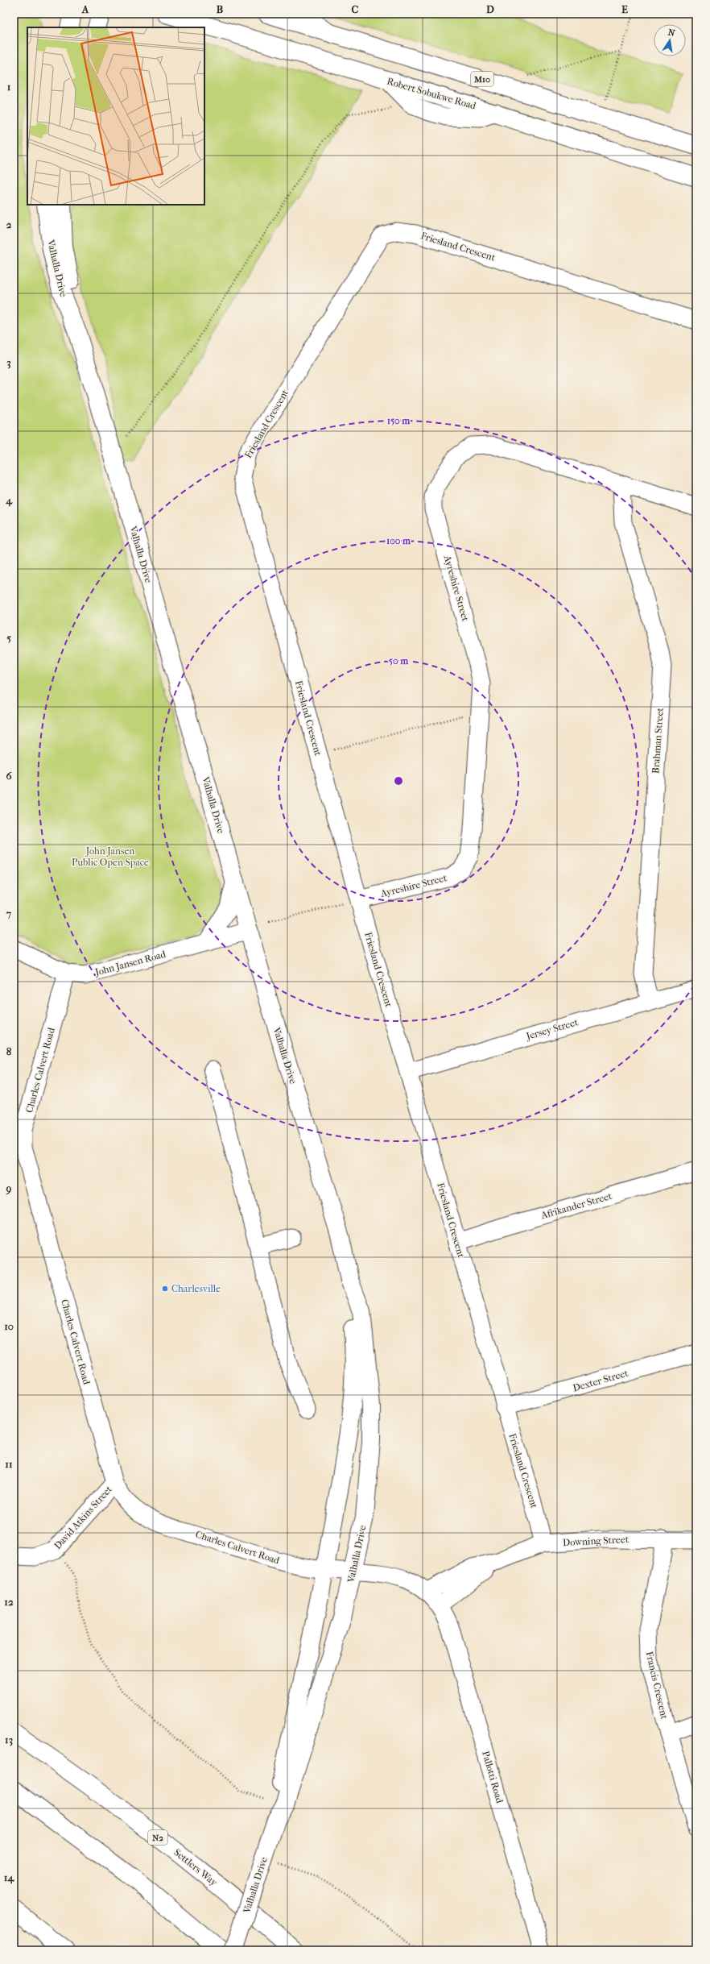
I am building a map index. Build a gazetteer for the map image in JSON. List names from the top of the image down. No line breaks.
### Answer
{"streets":{"main road":["M10","Robert Sobukwe Road","Valhalla Drive","N2","Settlers Way"],"street":["Friesland Crescent","Ayreshire Street","Brahman Street","John Jansen Road","Jersey Street","Charles Calvert Road","Afrikander Street","Dexter Street","David Atkins Street","Downing Street","Francis Crescent","Pallotti Road"]},"crossings":[["Friesland Crescent","Ayreshire Street"],["Friesland Crescent","Jersey Street"],["Friesland Crescent","Afrikander Street"],["Friesland Crescent","Dexter Street"],["Friesland Crescent","Downing Street"],["Valhalla Drive","John Jansen Road"],["Valhalla Drive","Charles Calvert Road"],["Ayreshire Street","Brahman Street"],["Brahman Street","Jersey Street"],["John Jansen Road","Charles Calvert Road"],["Charles Calvert Road","David Atkins Street"],["Downing Street","Francis Crescent"],["Downing Street","Pallotti Road"]],"parks":["John Jansen Public Open Space"],"places":["Charlesville"],"north":"top","grid":{"columns":["A","B","C","D","E"],"rows":["1","2","3","4","5","6","7","8","9","10","11","12","13","14"]},"rings":["150 m","100 m","50 m"]}
